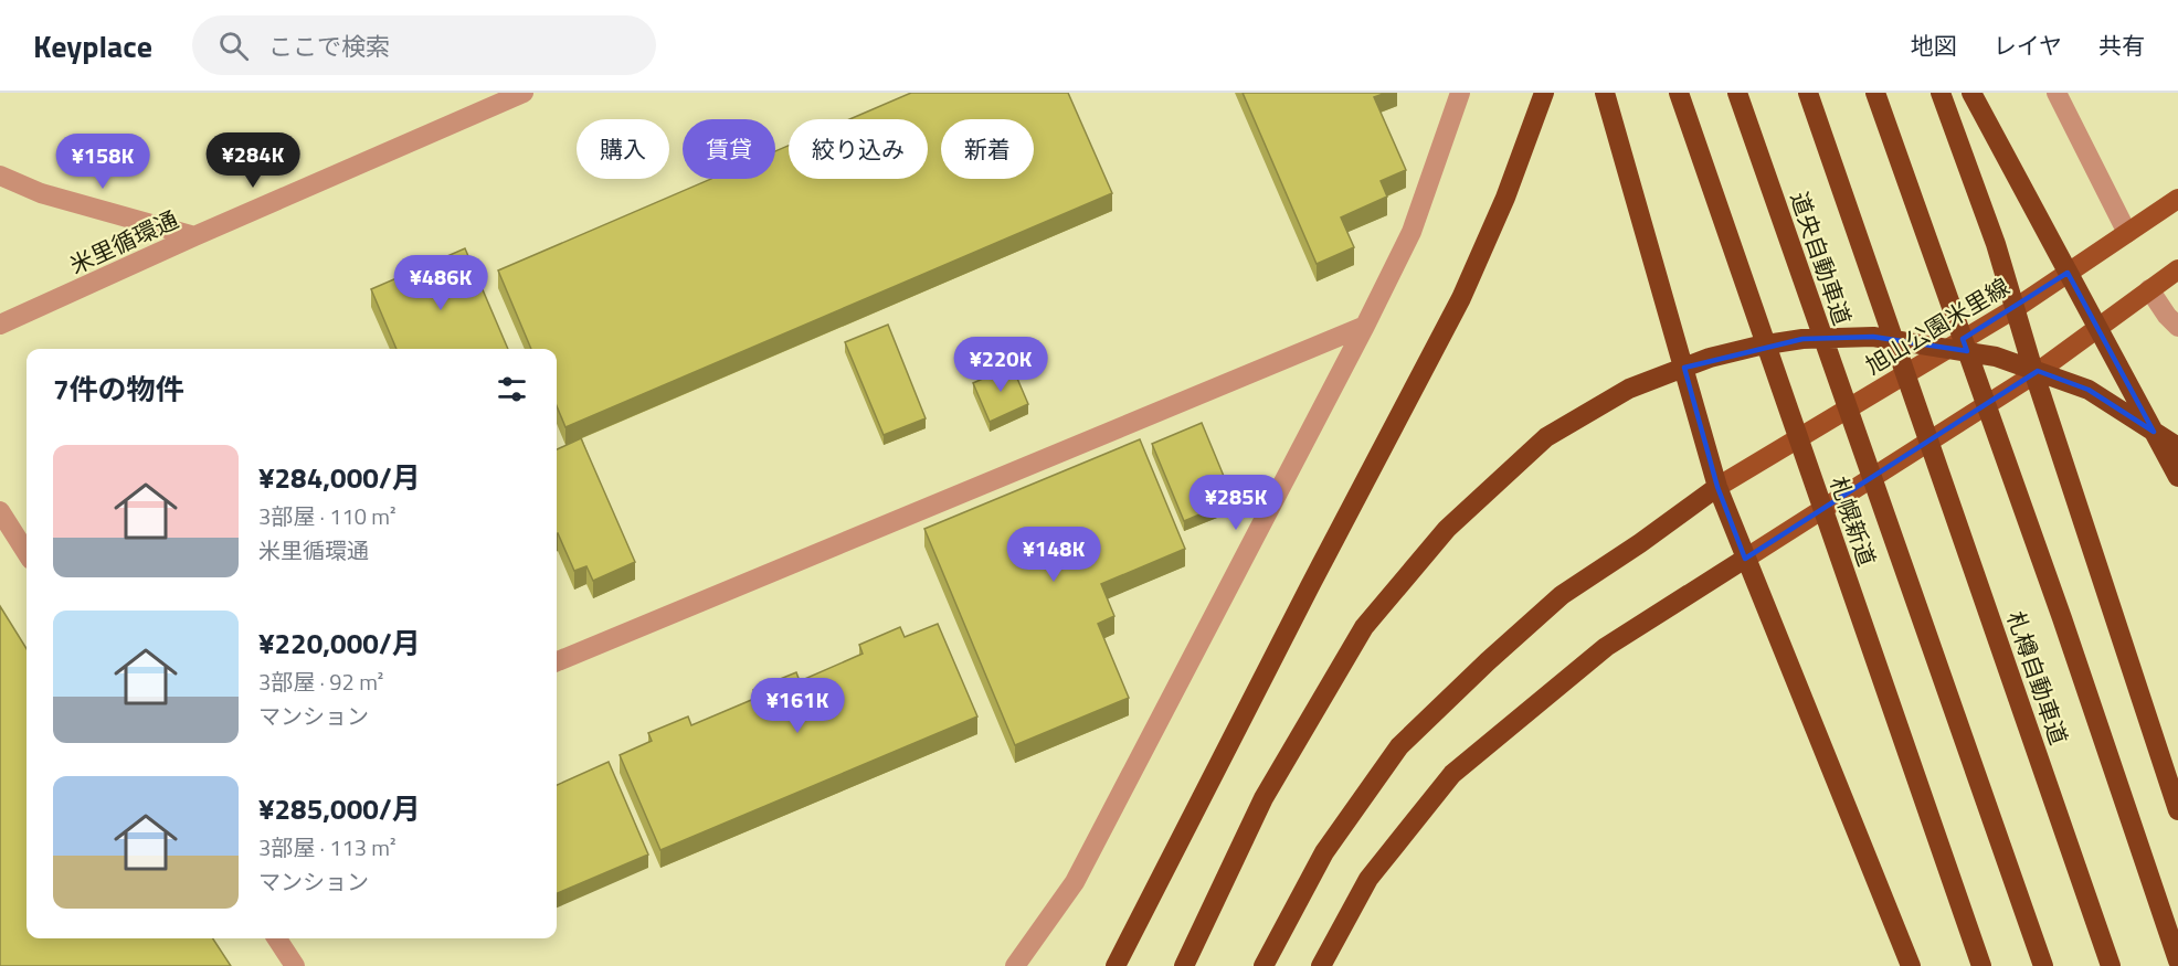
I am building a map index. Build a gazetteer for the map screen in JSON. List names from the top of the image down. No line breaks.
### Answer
{"streets":{"highway":["道央自動車道","札幌新道","札樽自動車道"],"main road":["旭山公園米里線"],"street":["米里循環通"]},"crossings":[["道央自動車道","札樽自動車道"]],"page":{"header":"Keyplace","search":"ここで検索","nav":["地図","レイヤ","共有"],"chip":["購入","賃貸","絞り込み","新着"],"price":["¥284K","¥158K","¥486K","¥220K","¥285K","¥148K","¥161K"],"heading":"7件の物件","list":[{"name":"¥284,000/月","note":"3部屋 · 110 m² · 米里循環通"},{"name":"¥220,000/月","note":"3部屋 · 92 m² · マンション"},{"name":"¥285,000/月","note":"3部屋 · 113 m² · マンション"}]}}
